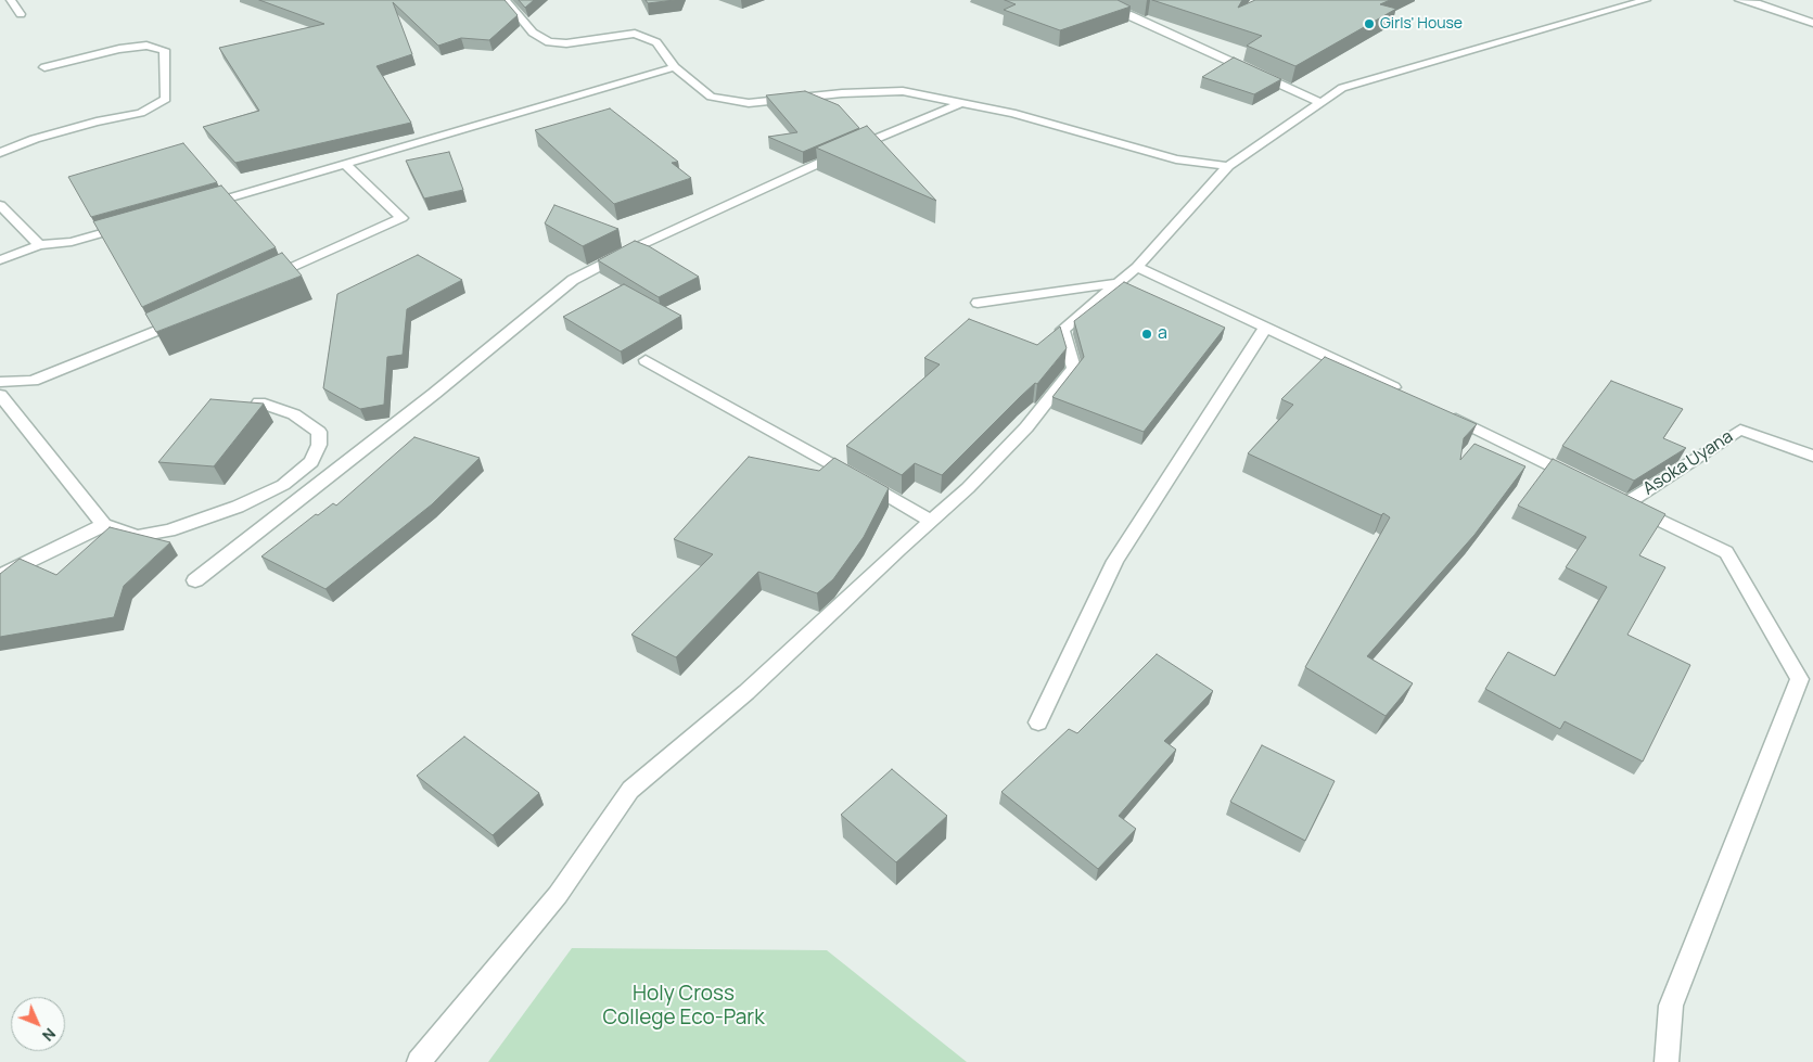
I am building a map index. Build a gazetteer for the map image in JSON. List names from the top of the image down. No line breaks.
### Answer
{"streets":{"street":["Asoka Uyana"]},"parks":["Holy Cross College Eco-Park"],"places":["Girls' House","a"],"north":"bottom right"}
